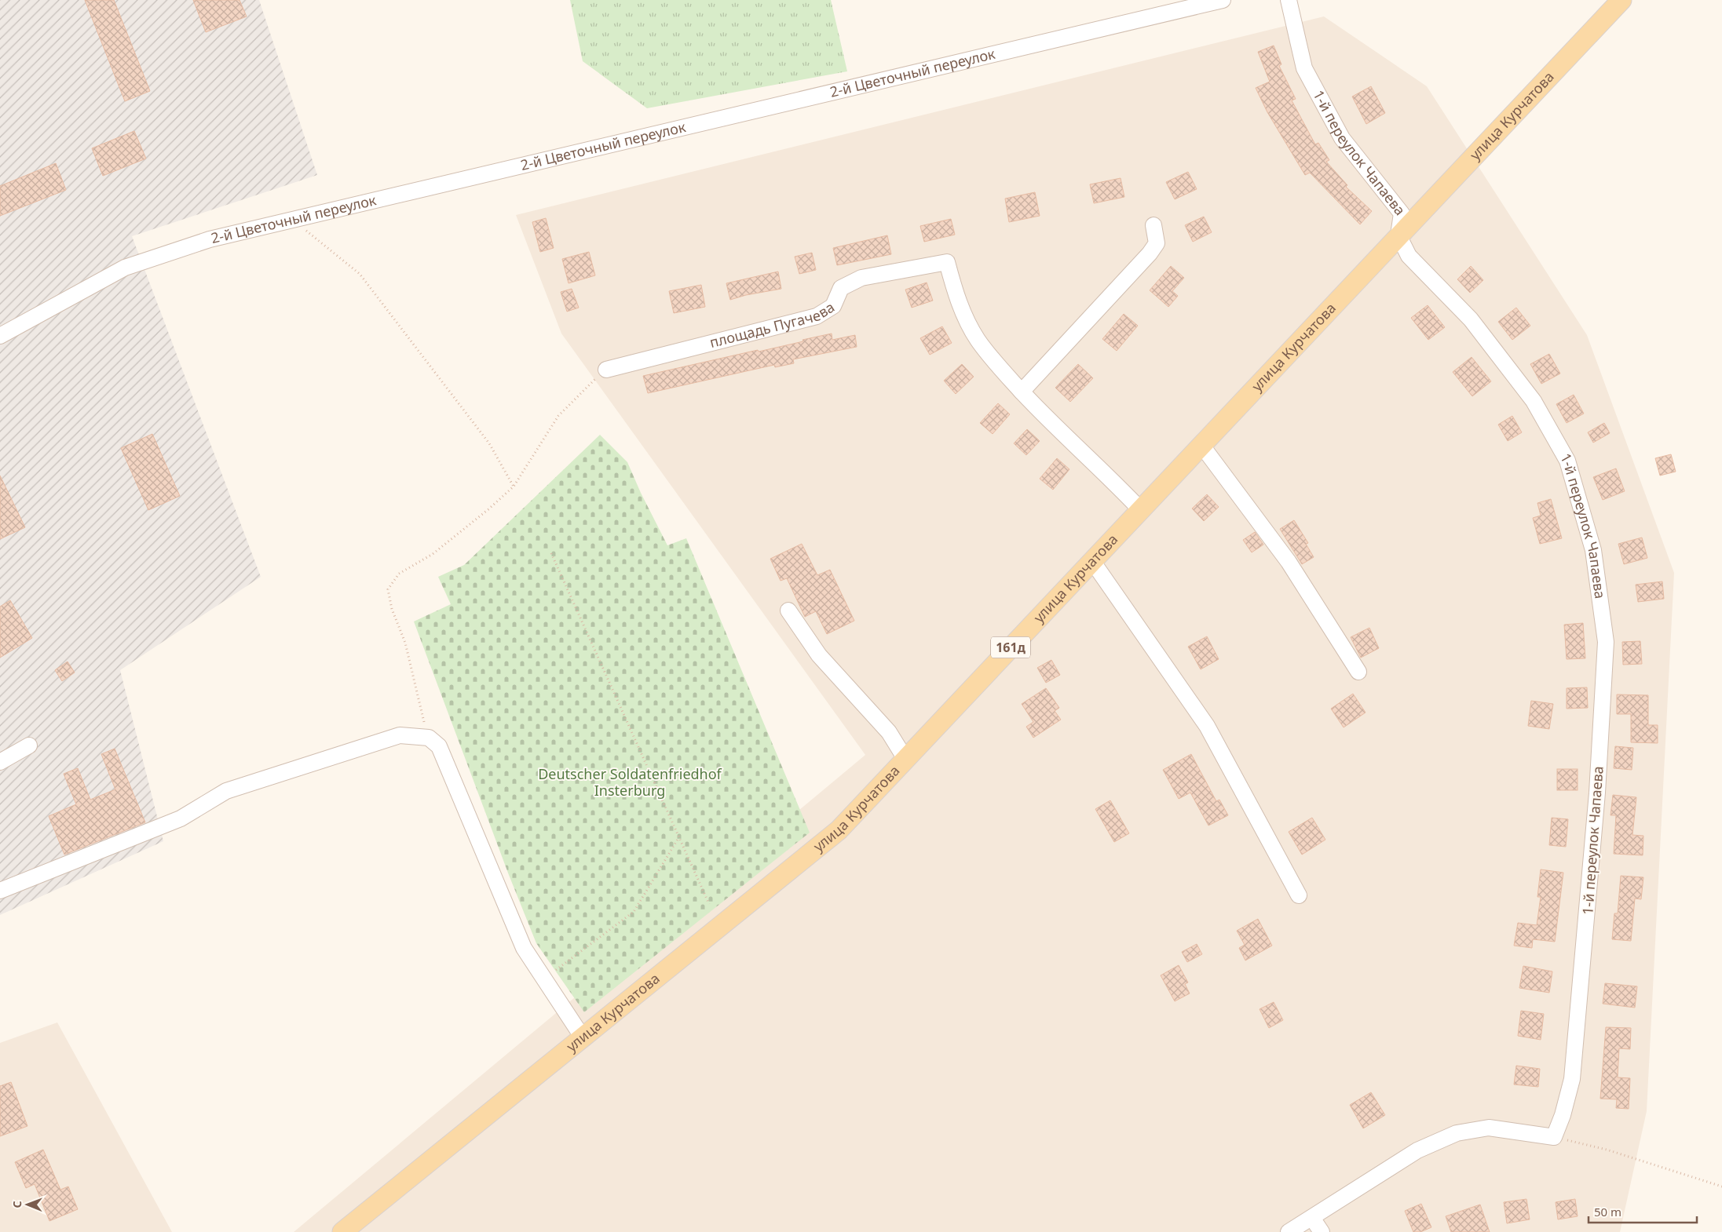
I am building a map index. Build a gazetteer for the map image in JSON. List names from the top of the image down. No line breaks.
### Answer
{"streets":{"main road":["улица Курчатова","161д"],"street":["2-й Цветочный переулок","1-й переулок Чапаева","площадь Пугачева"]},"crossings":[["улица Курчатова","1-й переулок Чапаева"]],"parks":["Deutscher Soldatenfriedhof Insterburg"],"scale_bar":"50 m","north":"left"}
